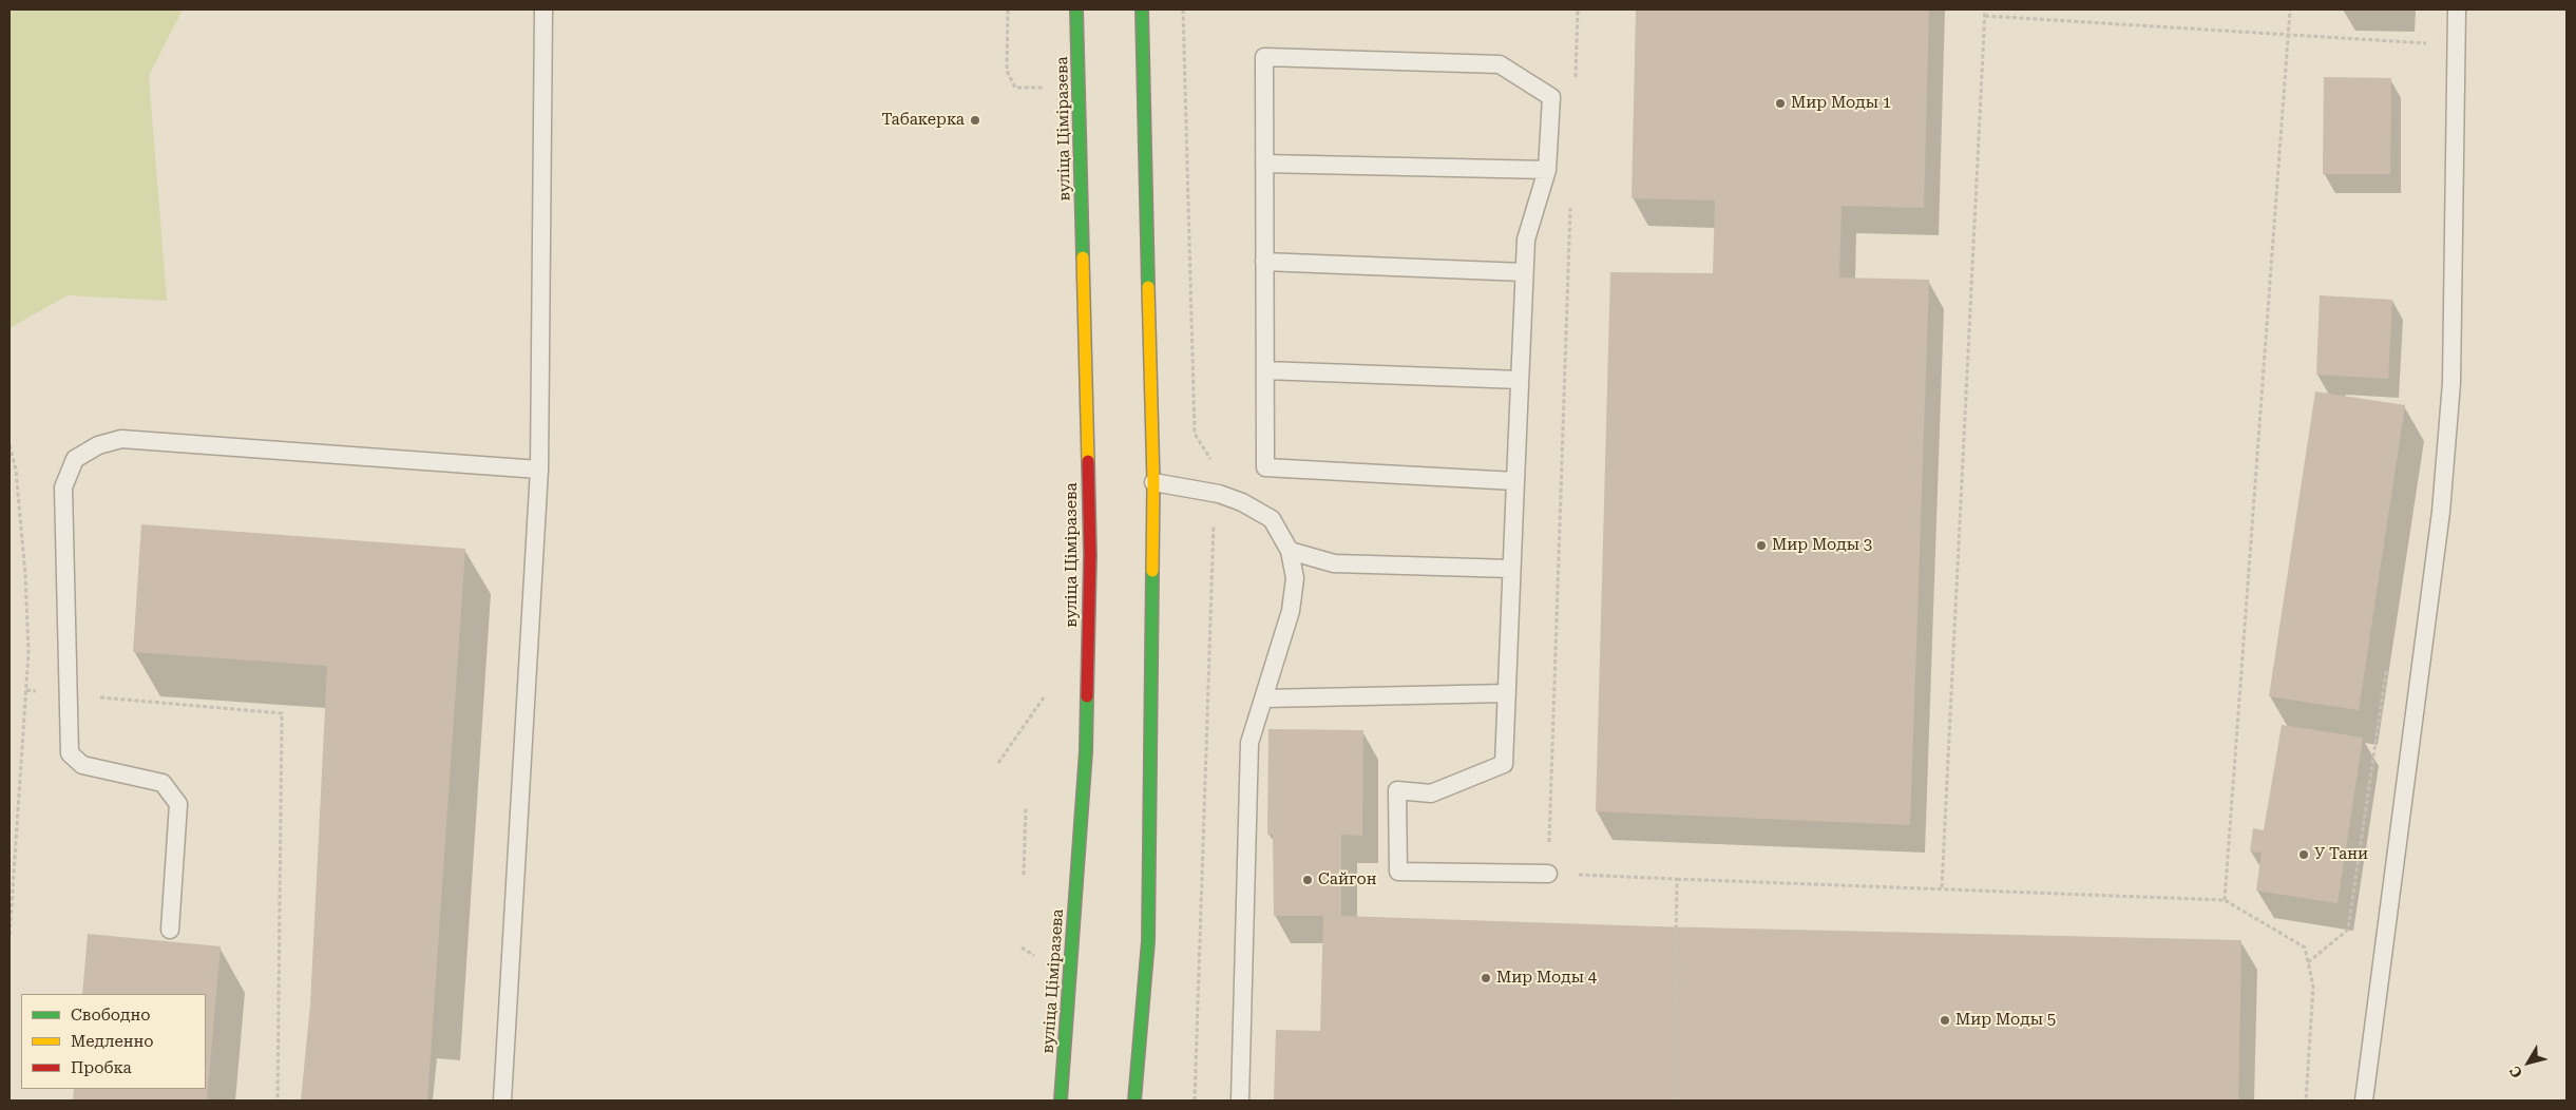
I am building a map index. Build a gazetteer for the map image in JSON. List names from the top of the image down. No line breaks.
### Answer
{"streets":{"main road":["вуліца Ціміразева"]},"places":["Мир Моды 1","Табакерка","Мир Моды 3","У Тани","Сайгон","Мир Моды 4","Мир Моды 5"],"legend":["Свободно","Медленно","Пробка"],"north":"bottom left"}
